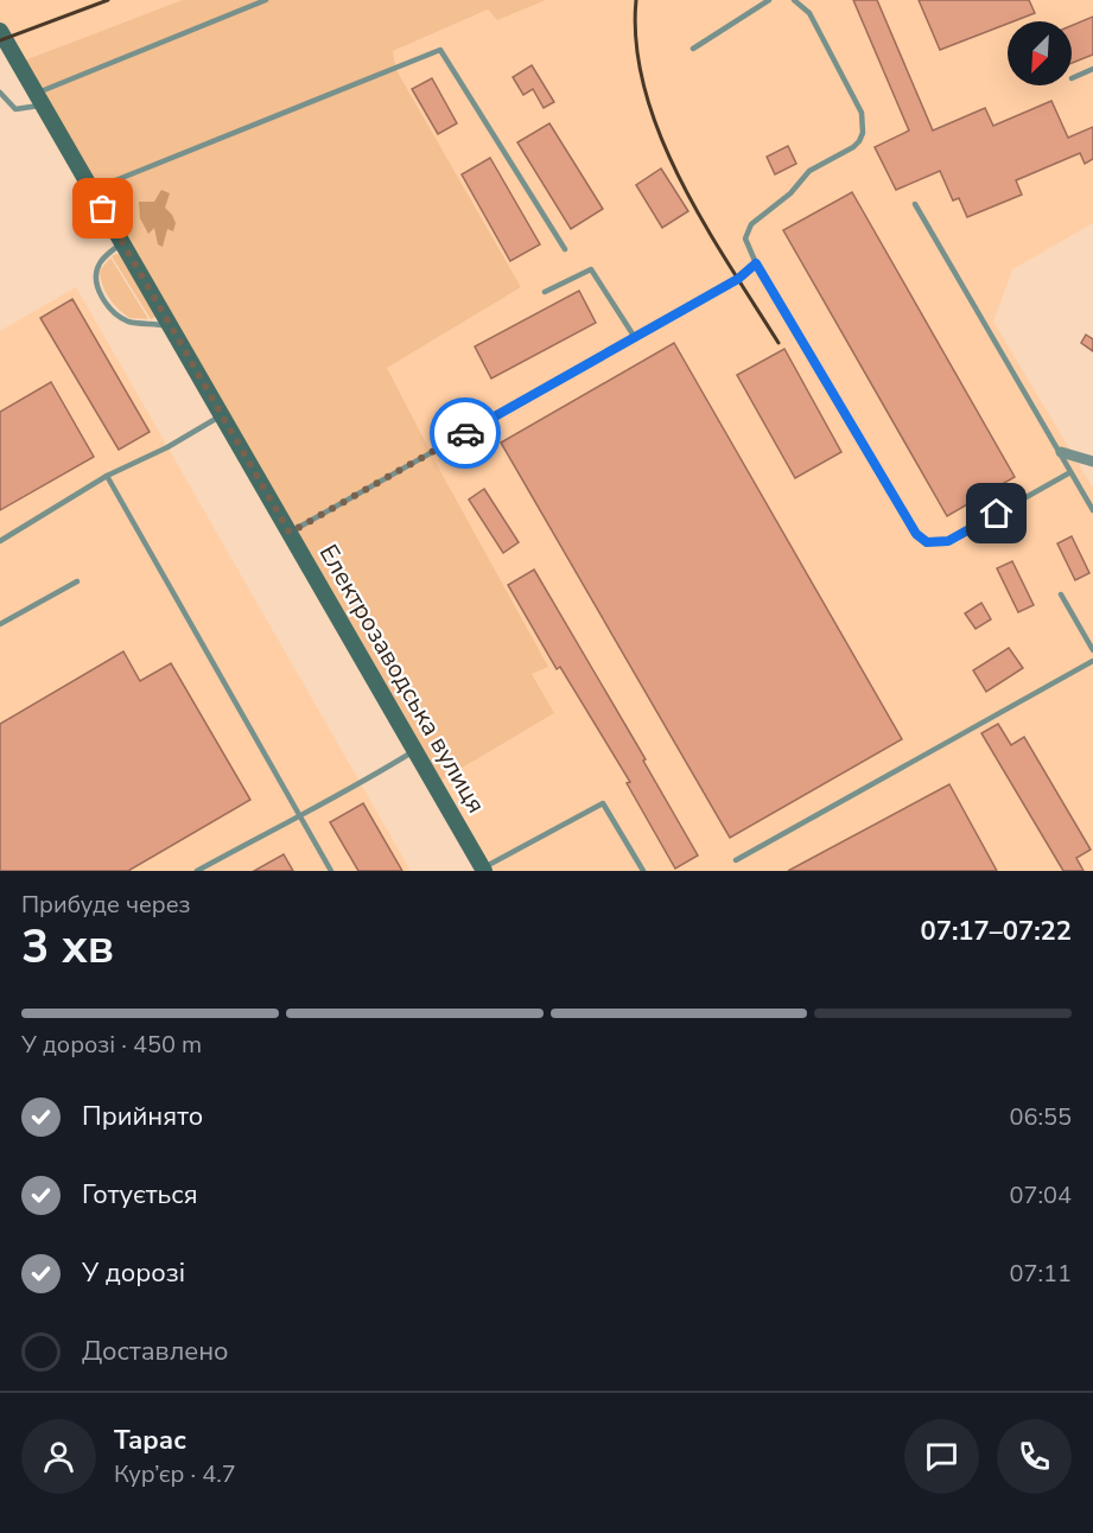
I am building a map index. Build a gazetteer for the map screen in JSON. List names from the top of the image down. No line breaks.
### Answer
{"streets":{"main road":["Електрозаводська вулиця"]},"north":"bottom left","page":{"heading":["3 хв","Прибуде через","07:17–07:22"],"panel":["Тарас","Кур’єр · 4.7"],"bar":"У дорозі · 450 m","list":[["Прийнято","06:55"],["Готується","07:04"],["У дорозі","07:11"],"Доставлено"]}}
